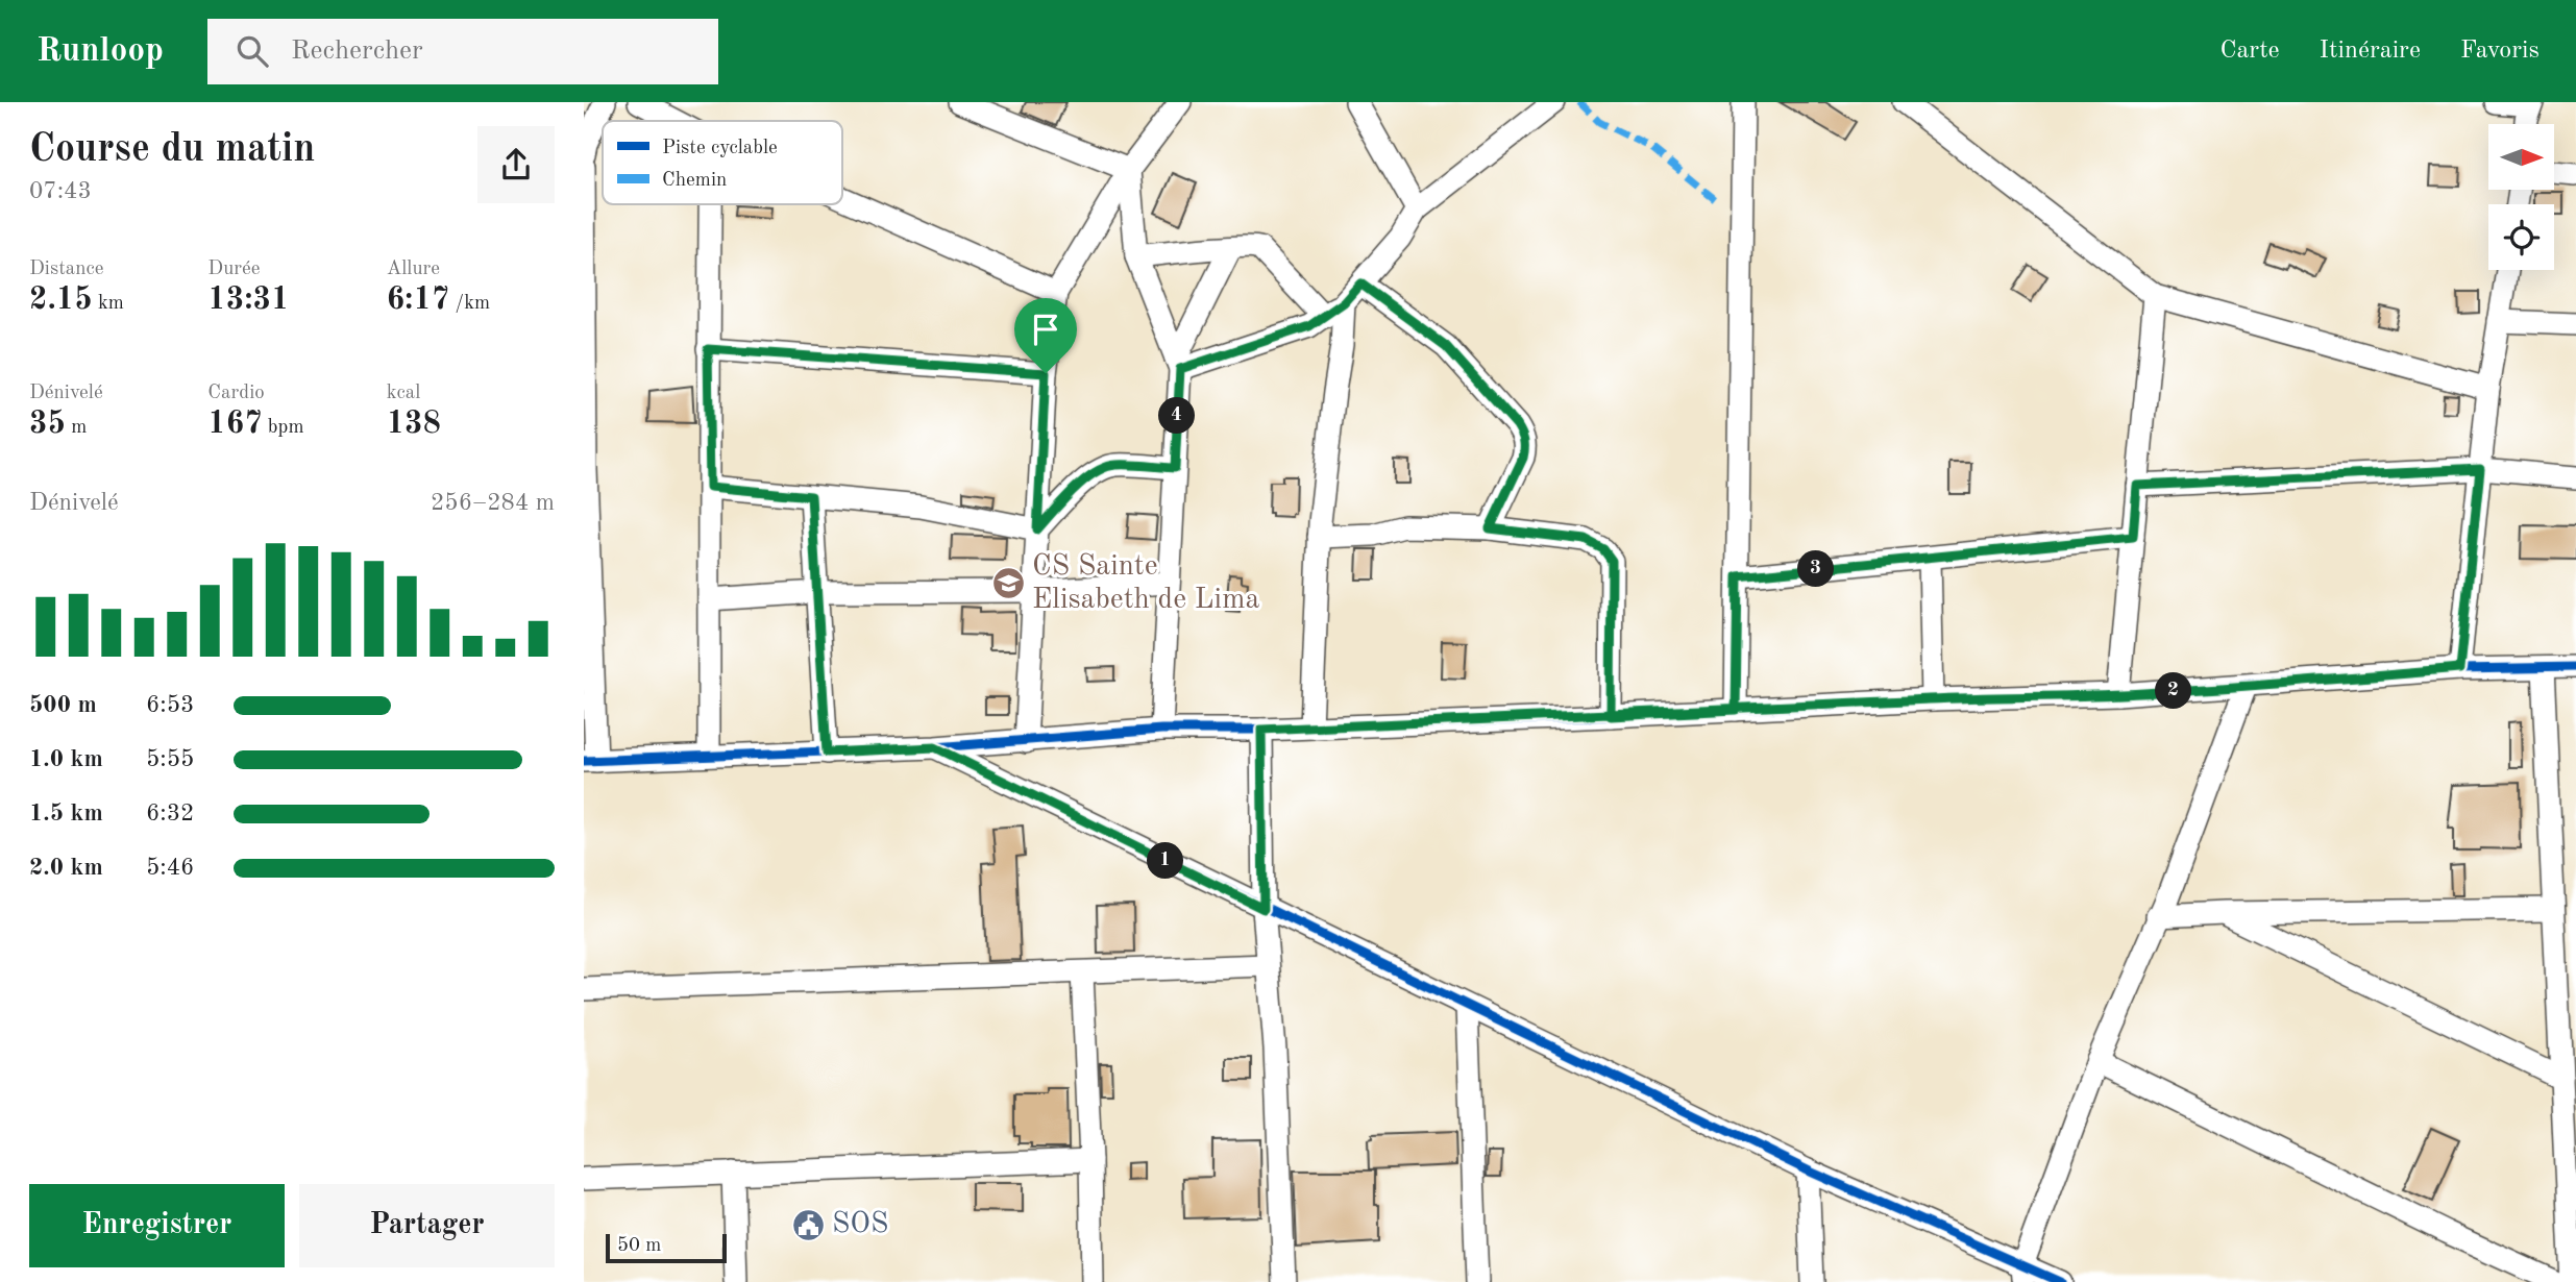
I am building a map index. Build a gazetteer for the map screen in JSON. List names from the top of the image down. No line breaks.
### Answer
{"places":{"school or university":["CS Sainte Elisabeth de Lima"],"public building":["SOS"]},"legend":["Piste cyclable","Chemin"],"scale_bar":"50 m","north":"right","page":{"header":"Runloop","search":"Rechercher","nav":["Carte","Itinéraire","Favoris"],"heading":["Course du matin","07:43"],"stats":[["Distance","2.15 km"],["Durée","13:31"],["Allure","6:17 /km"],["Dénivelé","35 m"],["Cardio","167 bpm"],["kcal","138"]],"pins":["4","3","2","1"],"chart":["Dénivelé","256–284 m"],"list":[{"name":"500 m","note":"6:53"},{"name":"1.0 km","note":"5:55"},{"name":"1.5 km","note":"6:32"},{"name":"2.0 km","note":"5:46"}],"buttons":["Enregistrer","Partager"],"scale":"50 m"}}
